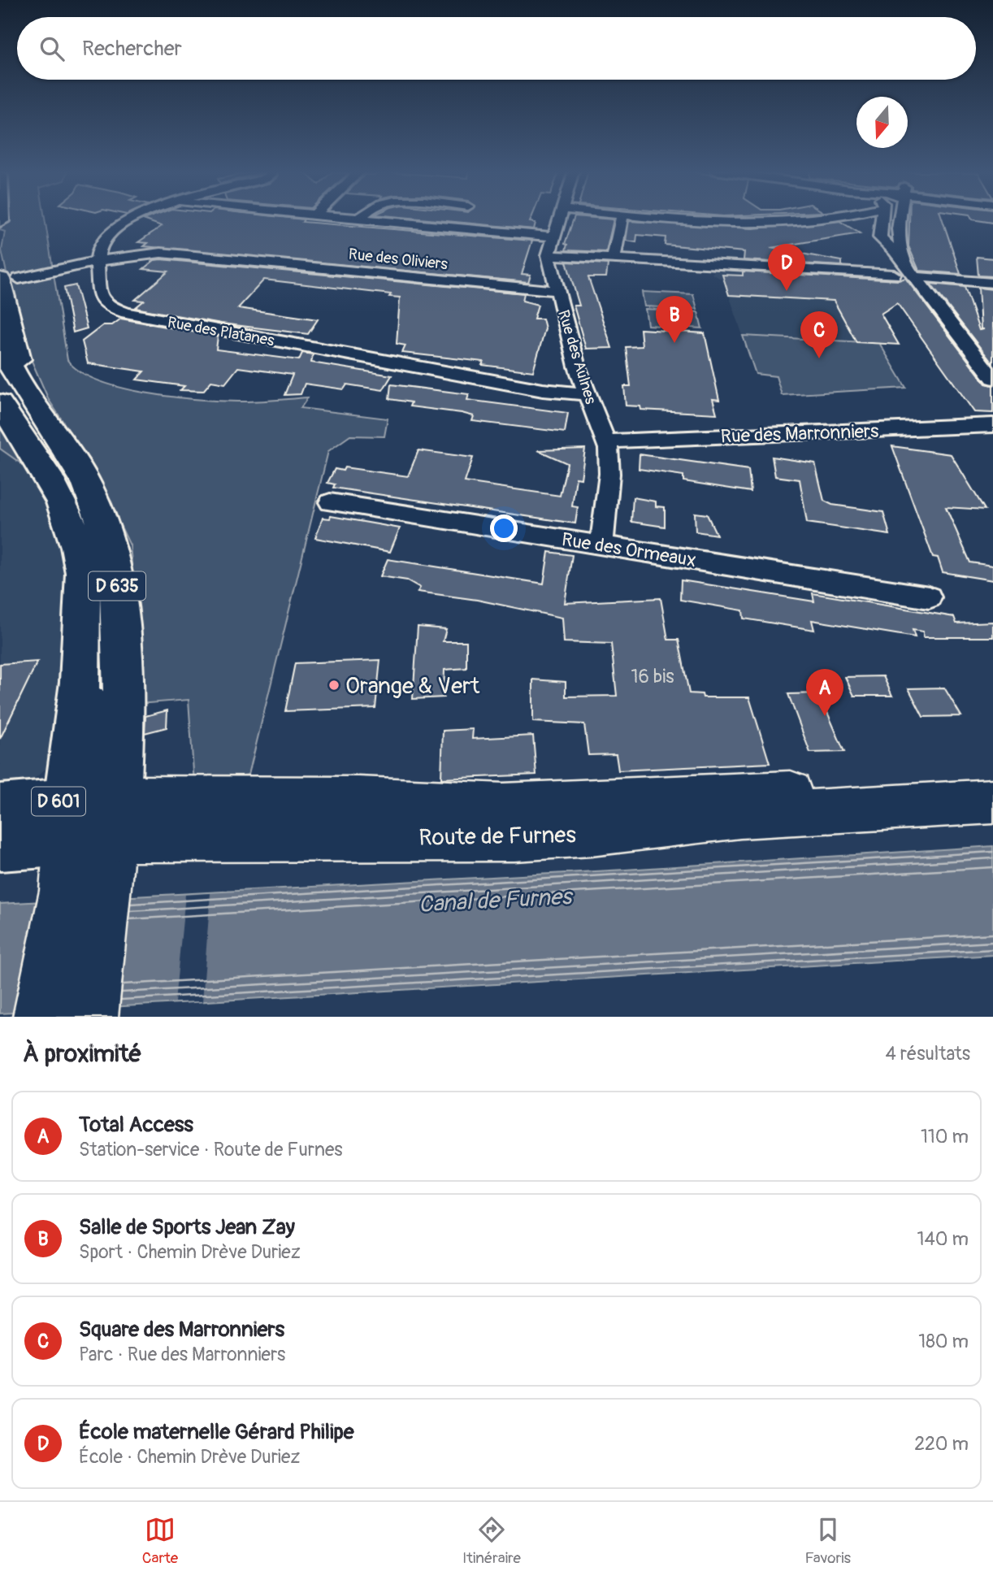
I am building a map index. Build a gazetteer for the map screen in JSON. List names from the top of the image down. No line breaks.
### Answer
{"streets":{"main road":["D 635","D 601","Route de Furnes"],"street":["Rue des Oliviers","Rue des Platanes","Rue des Aulnes","Rue des Marronniers","Rue des Ormeaux"]},"crossings":[["Rue des Oliviers","Rue des Platanes"],["Rue des Oliviers","Rue des Aulnes"],["Rue des Platanes","Rue des Aulnes"],["Rue des Aulnes","Rue des Marronniers"],["Rue des Aulnes","Rue des Ormeaux"],["D 635","Route de Furnes"]],"water":["Canal de Furnes"],"places":["Orange & Vert"],"house_numbers":["16 bis"],"north":"bottom","page":{"search":"Rechercher","pins":["D","B","C","A"],"heading":["À proximité","4 résultats"],"list":[{"mark":"A","name":"Total Access","note":"Station-service · Route de Furnes","value":"110 m"},{"mark":"B","name":"Salle de Sports Jean Zay","note":"Sport · Chemin Drève Duriez","value":"140 m"},{"mark":"C","name":"Square des Marronniers","note":"Parc · Rue des Marronniers","value":"180 m"},{"mark":"D","name":"École maternelle Gérard Philipe","note":"École · Chemin Drève Duriez","value":"220 m"}],"nav":["Carte","Itinéraire","Favoris"]}}
